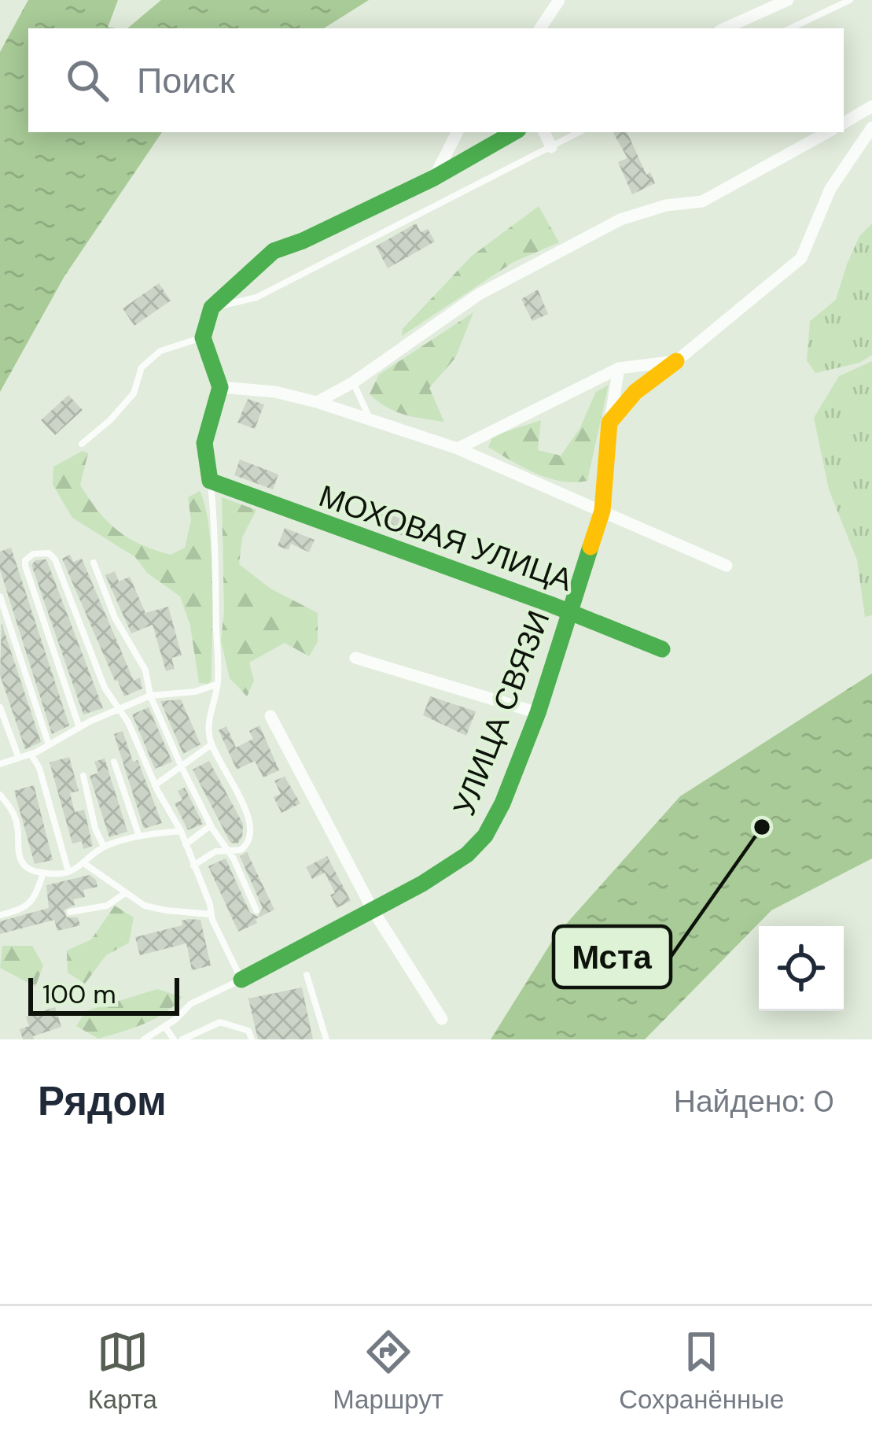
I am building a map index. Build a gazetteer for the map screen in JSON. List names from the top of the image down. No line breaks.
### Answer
{"streets":{"street":["МОХОВАЯ УЛИЦА","УЛИЦА СВЯЗИ"]},"crossings":[["МОХОВАЯ УЛИЦА","УЛИЦА СВЯЗИ"]],"places":["Мста"],"scale_bar":"100 m","page":{"search":"Поиск","scale":"100 m","heading":["Рядом","Найдено: 0"],"nav":["Карта","Маршрут","Сохранённые"]}}
